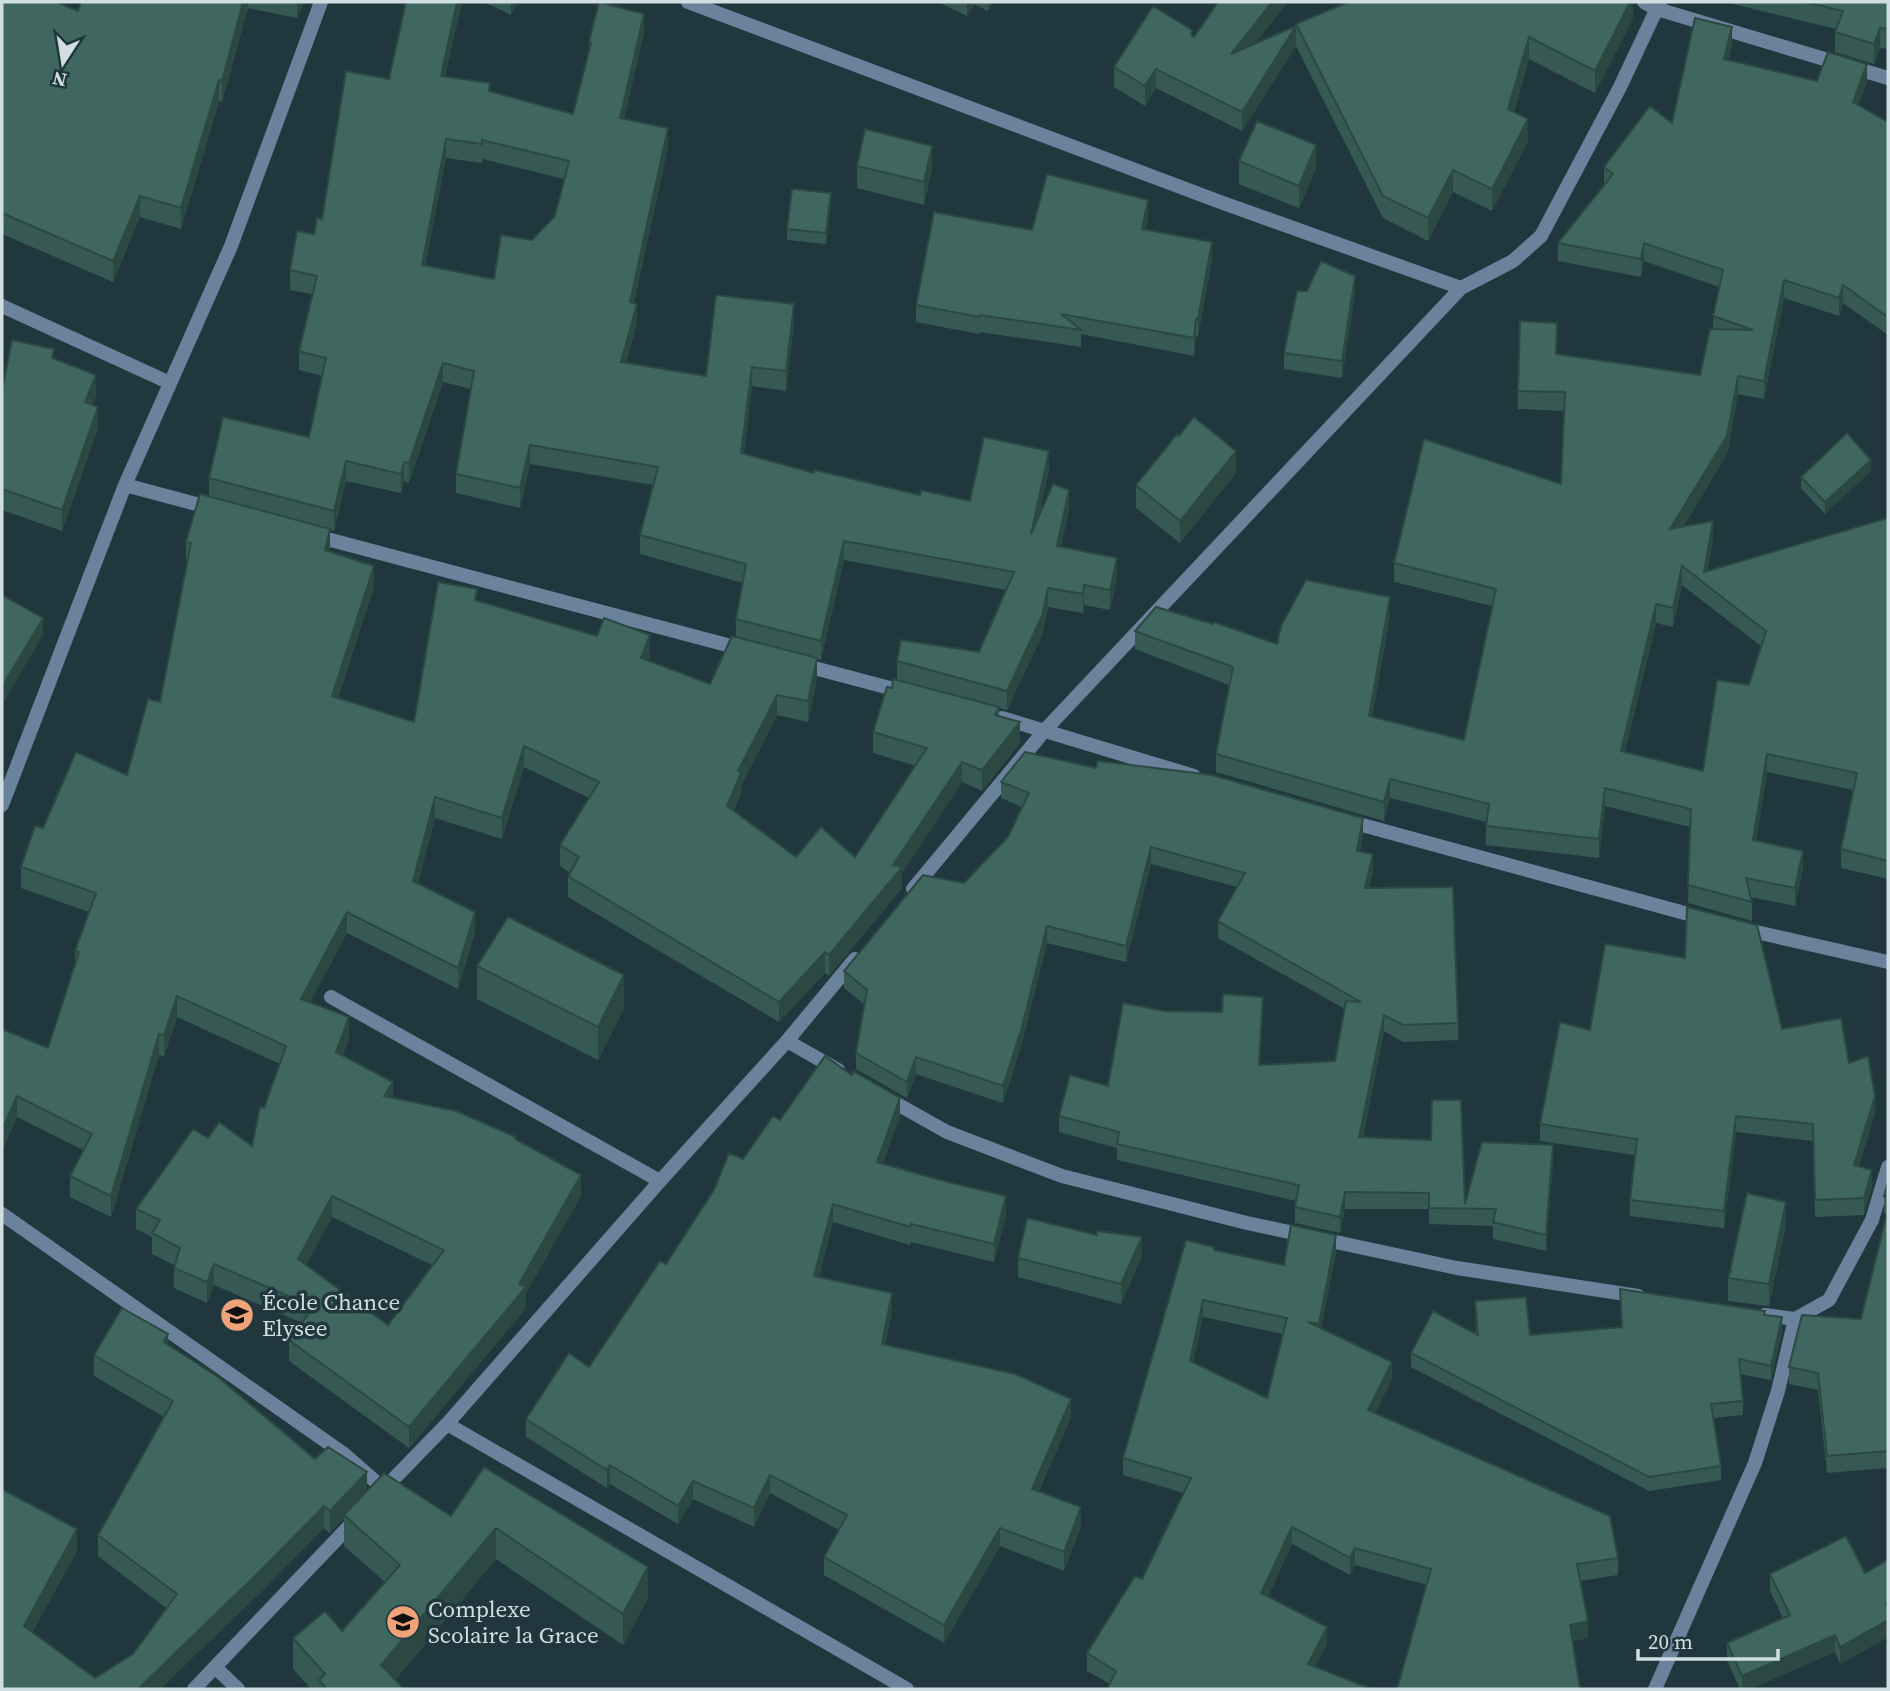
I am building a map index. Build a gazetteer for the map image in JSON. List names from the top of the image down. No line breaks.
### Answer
{"places":{"school or university":["École Chance Elysee","Complexe Scolaire la Grace"]},"scale_bar":"20 m","north":"bottom"}
